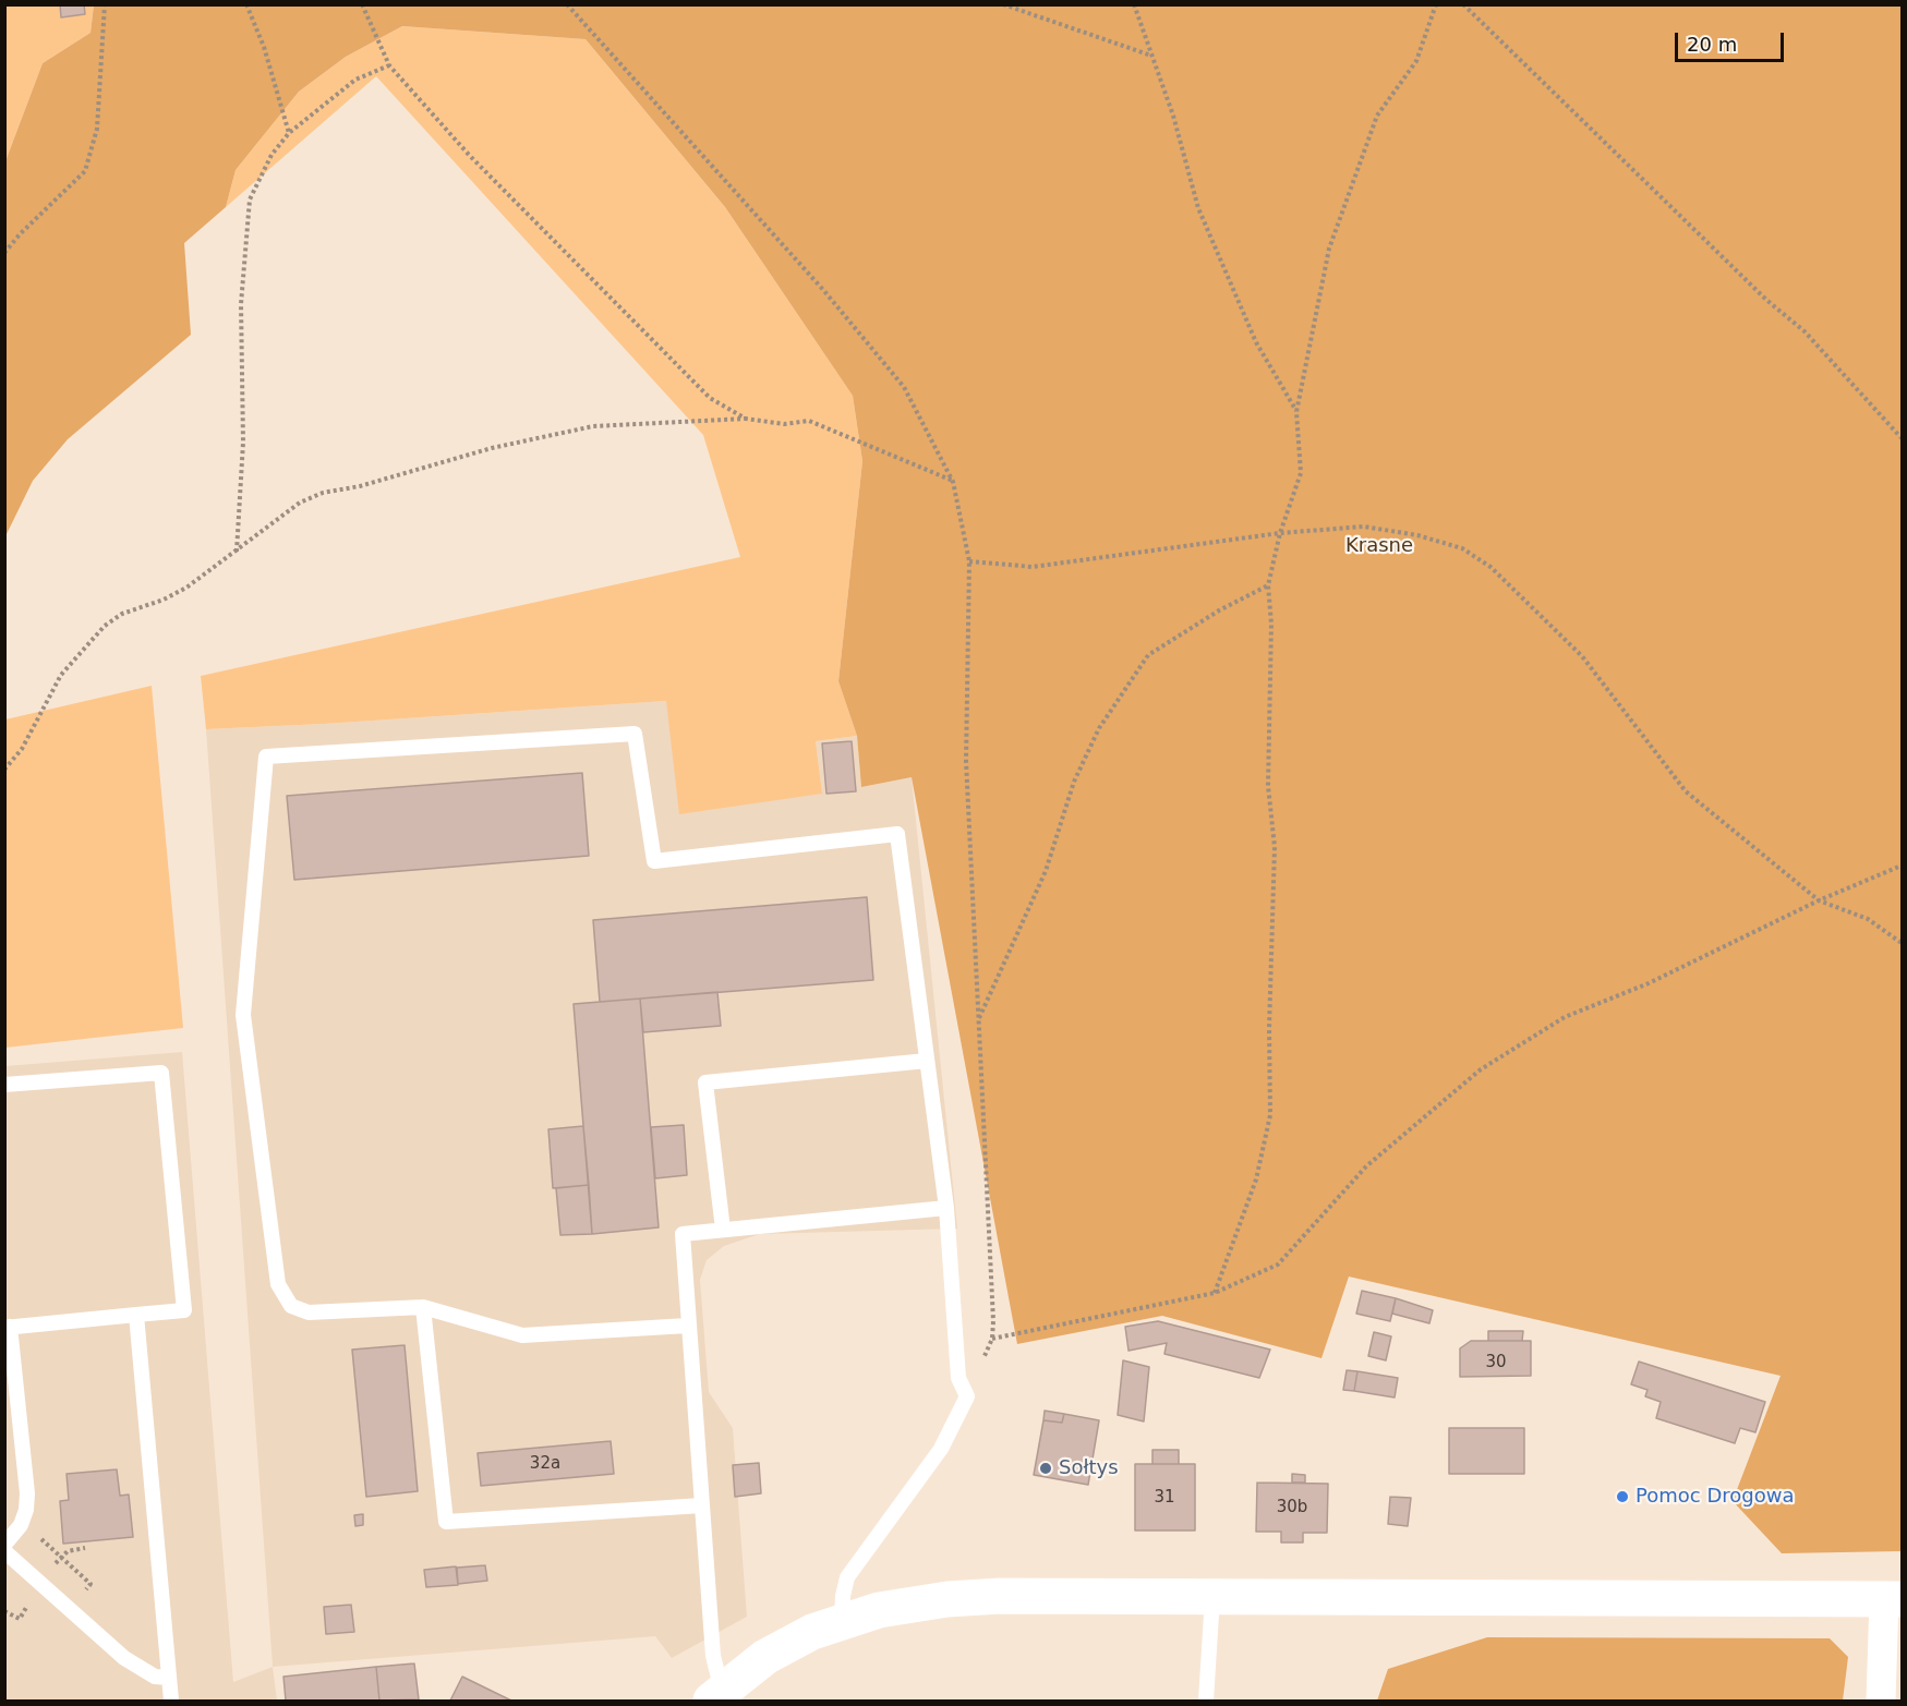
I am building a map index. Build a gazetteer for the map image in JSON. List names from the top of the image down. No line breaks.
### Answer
{"parks":["Krasne"],"places":["Sołtys","Pomoc Drogowa"],"house_numbers":["30","32a","31","30b"],"scale_bar":"20 m"}
